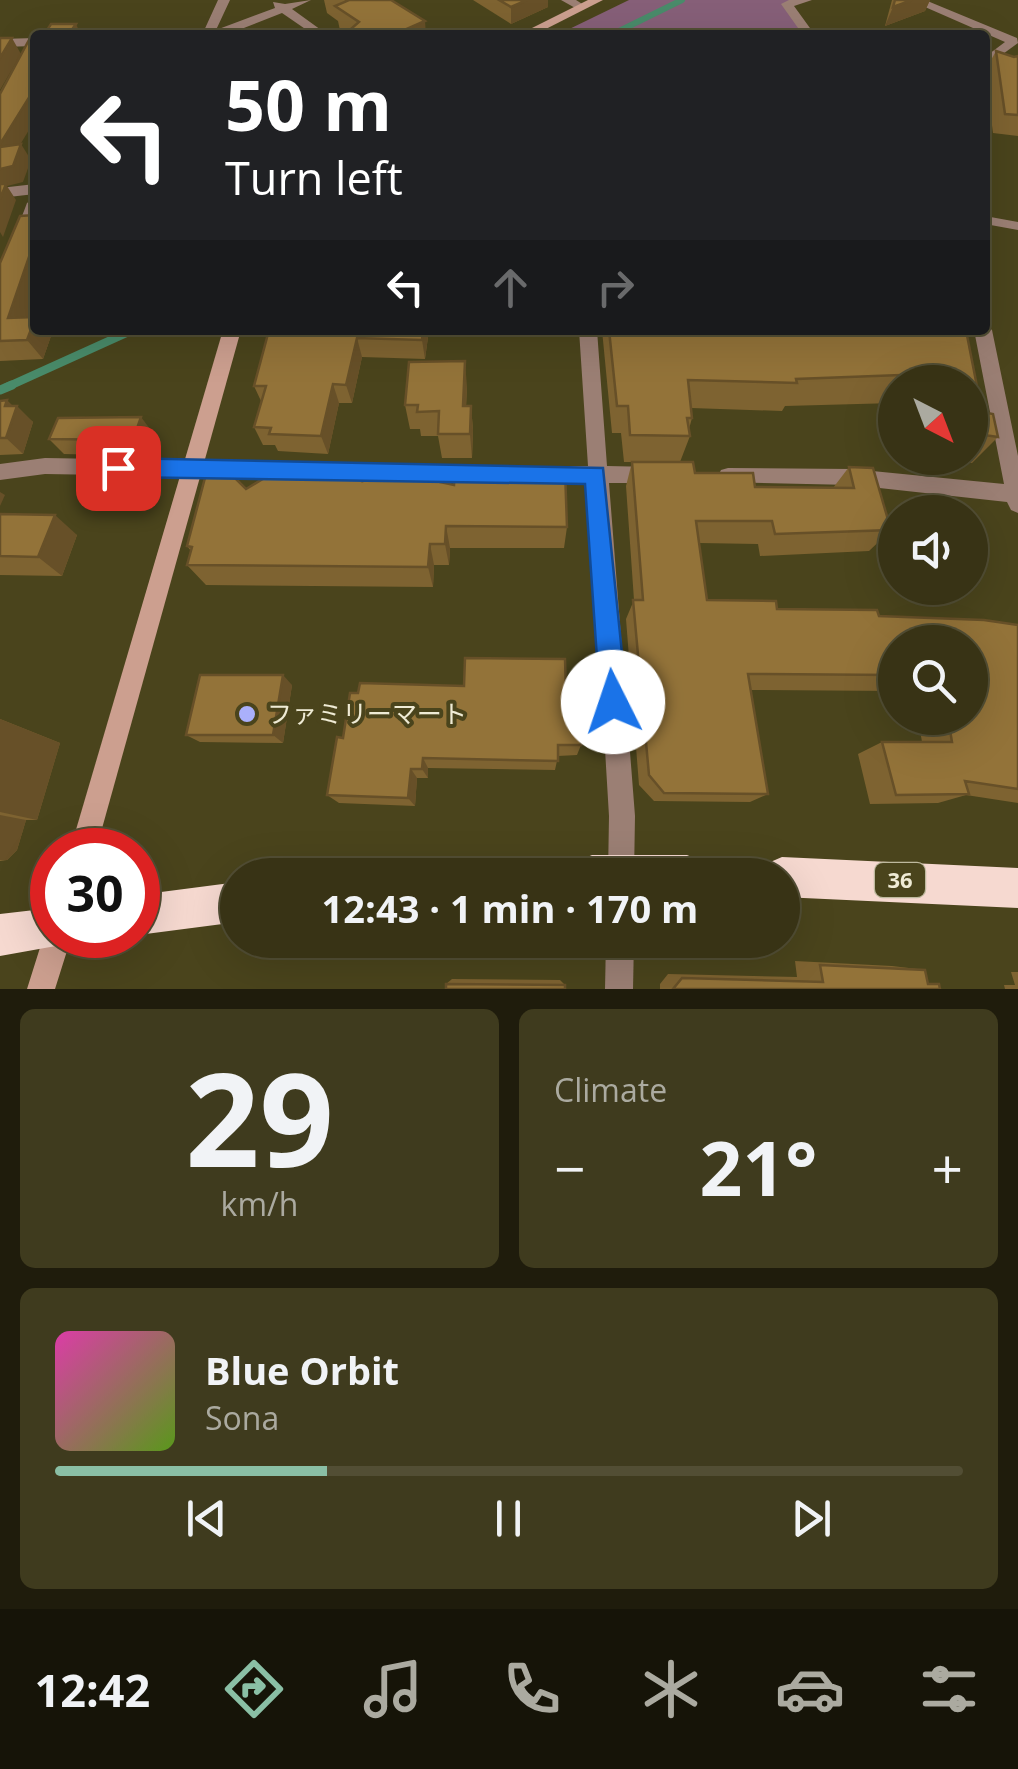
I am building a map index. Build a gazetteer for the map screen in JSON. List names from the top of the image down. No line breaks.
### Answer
{"streets":{"highway":["36"]},"places":["ファミリーマート"],"north":"bottom right","page":{"turn":["50 m","Turn left"],"limit":"30","trip":"12:43 · 1 min · 170 m","tile":[["29","km/h"],"Climate"],"heat":["−","21°","+"],"song":["Blue Orbit","Sona"],"tabs":"12:42"}}
